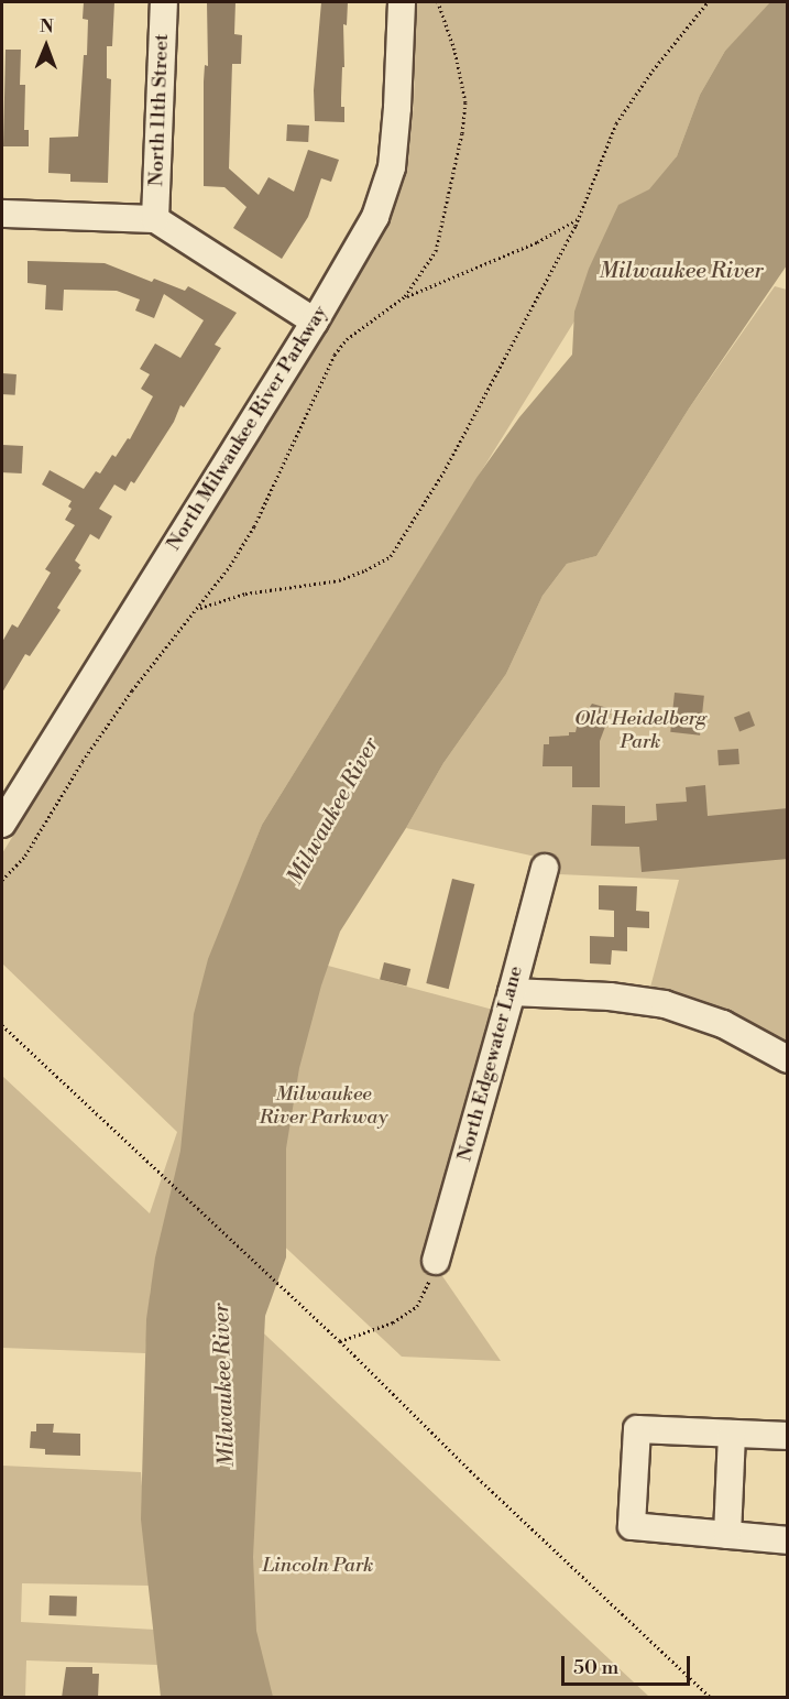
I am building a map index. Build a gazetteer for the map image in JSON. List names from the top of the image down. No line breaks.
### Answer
{"streets":{"street":["North 11th Street","North Milwaukee River Parkway","North Edgewater Lane"]},"water":["Milwaukee River"],"parks":["Old Heidelberg Park","Milwaukee River Parkway","Lincoln Park"],"scale_bar":"50 m","north":"top"}
